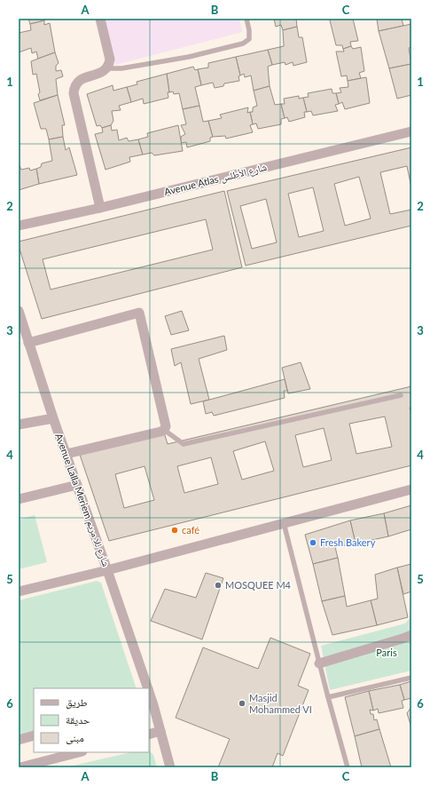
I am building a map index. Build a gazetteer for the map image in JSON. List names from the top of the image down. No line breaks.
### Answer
{"streets":{"street":["Avenue Atlas شارع الأطلس","Avenue Lalla Meriem شارع للا مريم"]},"parks":["Paris"],"places":["café","Fresh Bakery","MOSQUEE M4","Masjid Mohammed VI"],"legend":["طريق","حديقة","مبنى"],"grid":{"columns":["A","B","C"],"rows":["1","2","3","4","5","6"]}}
